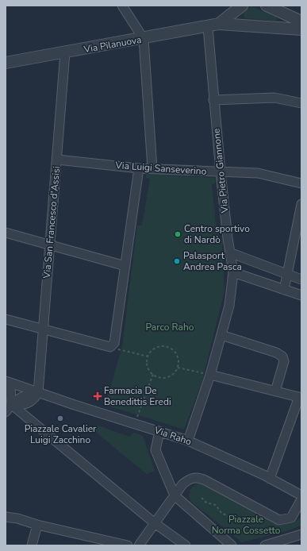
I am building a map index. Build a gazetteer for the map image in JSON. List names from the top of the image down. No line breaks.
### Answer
{"streets":{"street":["Via Pilanuova","Via Luigi Sanseverino","Via Pietro Giannone","Via San Francesco d'Assisi","Via Raho"]},"crossings":[["Via Pilanuova","Via Pietro Giannone"],["Via Pilanuova","Via San Francesco d'Assisi"],["Via Luigi Sanseverino","Via Pietro Giannone"],["Via Luigi Sanseverino","Via San Francesco d'Assisi"],["Via Pietro Giannone","Via Raho"],["Via San Francesco d'Assisi","Via Raho"]],"parks":["Parco Raho","Piazzale Norma Cossetto"],"places":{"other":["Centro sportivo di Nardò","Palasport Andrea Pasca","Piazzale Cavalier Luigi Zacchino"],"health":["Farmacia De Benedittis Eredi"]}}
